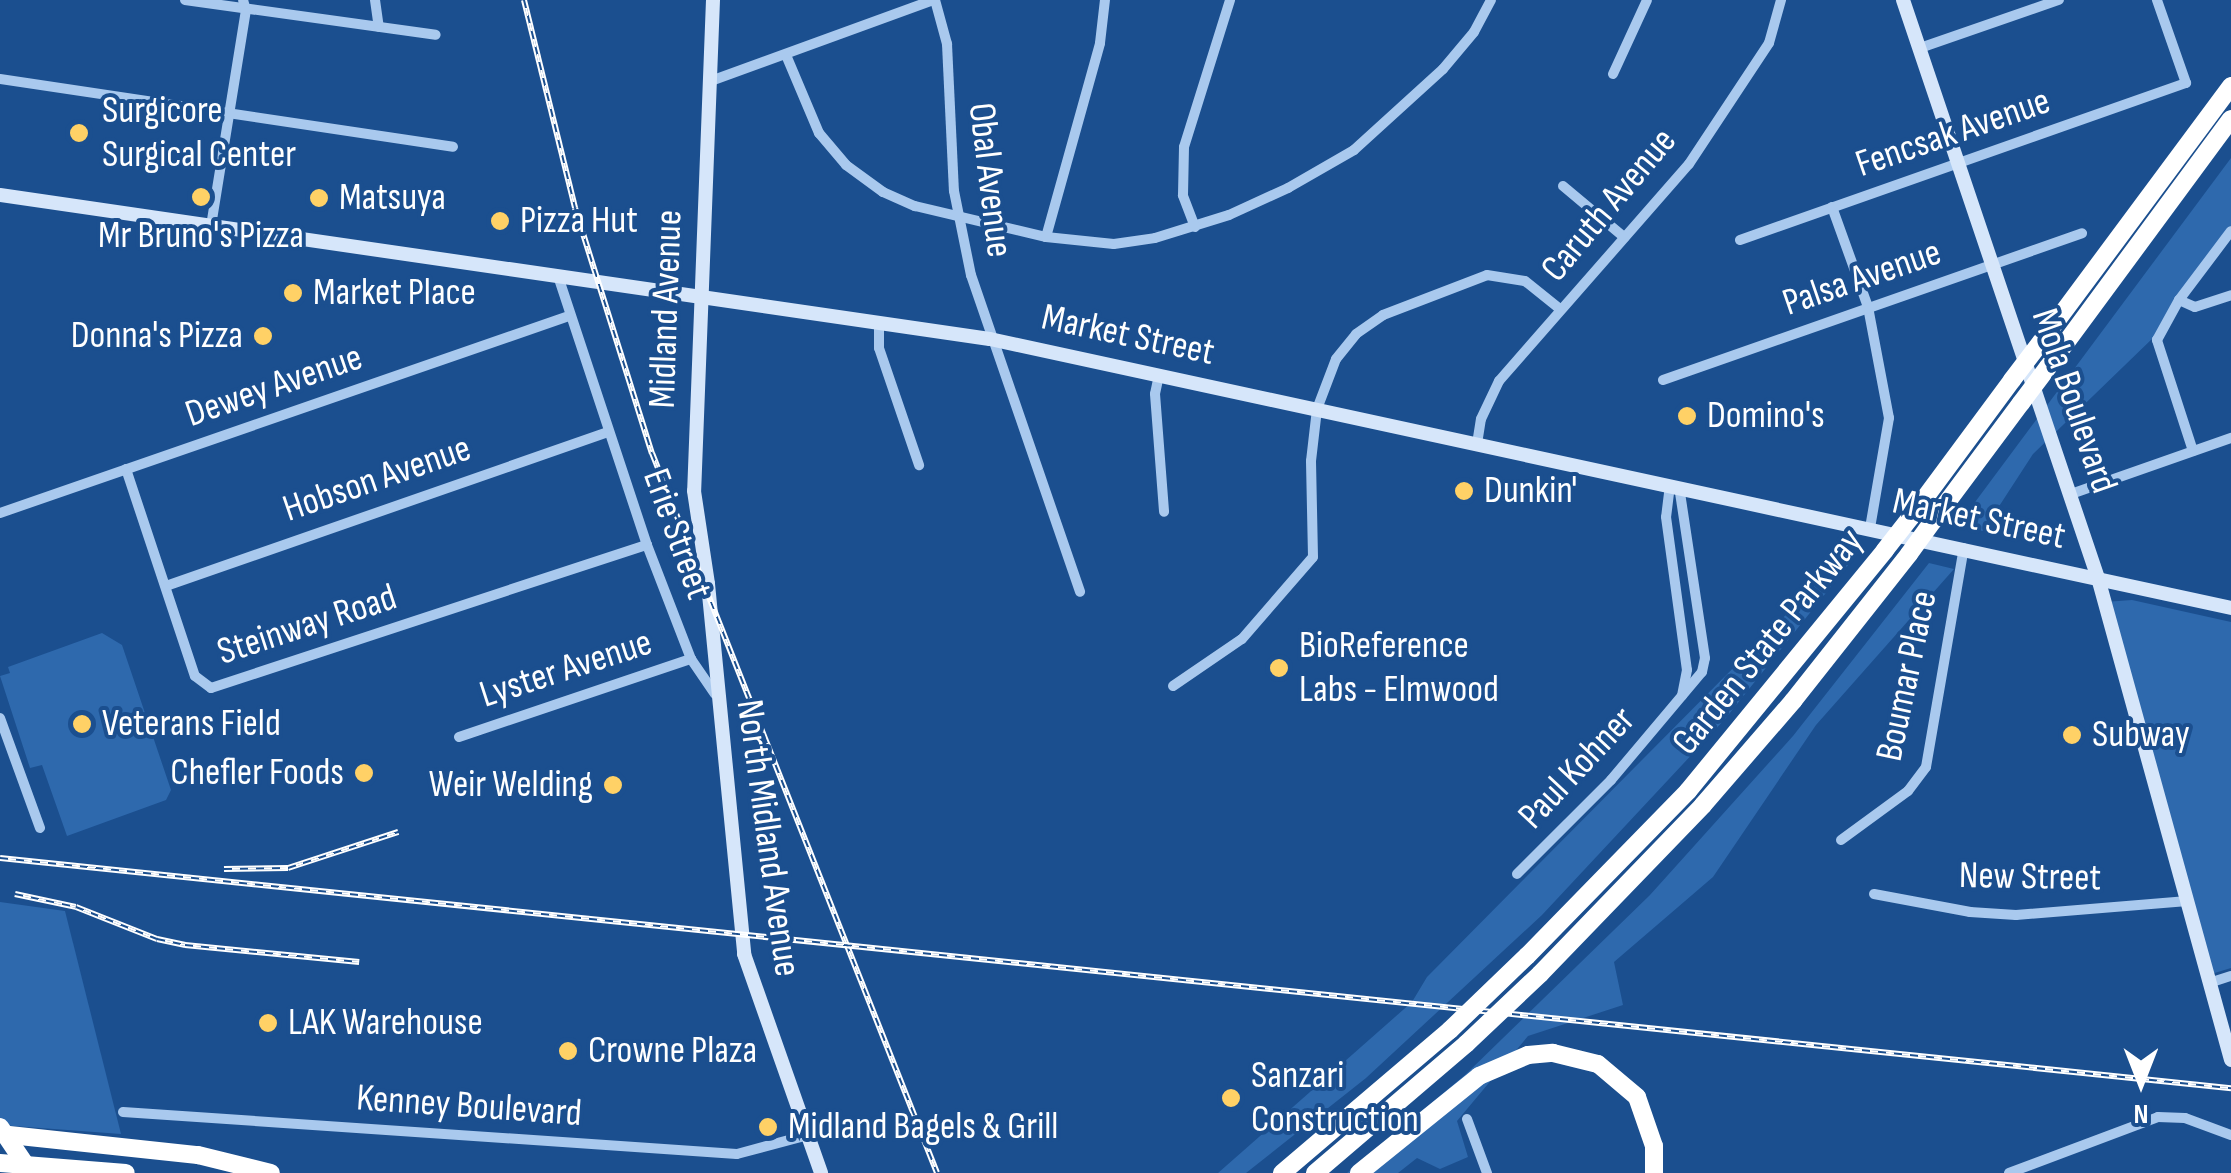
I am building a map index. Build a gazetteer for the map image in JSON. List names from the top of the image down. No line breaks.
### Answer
{"streets":{"highway":["Garden State Parkway"],"street":["Fencsak Avenue","Obal Avenue","Caruth Avenue","Palsa Avenue","Midland Avenue","Market Street","Dewey Avenue","Mola Boulevard","Hobson Avenue","Erie Street","Steinway Road","Lyster Avenue","Boumar Place","Paul Kohner","North Midland Avenue","New Street","Kenney Boulevard"]},"crossings":[["Fencsak Avenue","Mola Boulevard"],["Obal Avenue","Market Street"],["Caruth Avenue","Market Street"],["Palsa Avenue","Mola Boulevard"],["Midland Avenue","Market Street"],["Midland Avenue","North Midland Avenue"],["Market Street","Mola Boulevard"],["Market Street","Erie Street"],["Market Street","Boumar Place"],["Market Street","Paul Kohner"],["Dewey Avenue","Erie Street"],["Dewey Avenue","Steinway Road"],["Mola Boulevard","New Street"],["Hobson Avenue","Erie Street"],["Hobson Avenue","Steinway Road"],["Erie Street","Steinway Road"],["Erie Street","Lyster Avenue"],["Erie Street","North Midland Avenue"],["North Midland Avenue","Kenney Boulevard"]],"places":["Surgicore Surgical Center","Mr Bruno's Pizza","Matsuya","Pizza Hut","Market Place","Donna's Pizza","Domino's","Dunkin'","BioReference Labs - Elmwood","Veterans Field","Subway","Chefler Foods","Weir Welding","LAK Warehouse","Crowne Plaza","Sanzari Construction","Midland Bagels & Grill"],"north":"bottom"}
